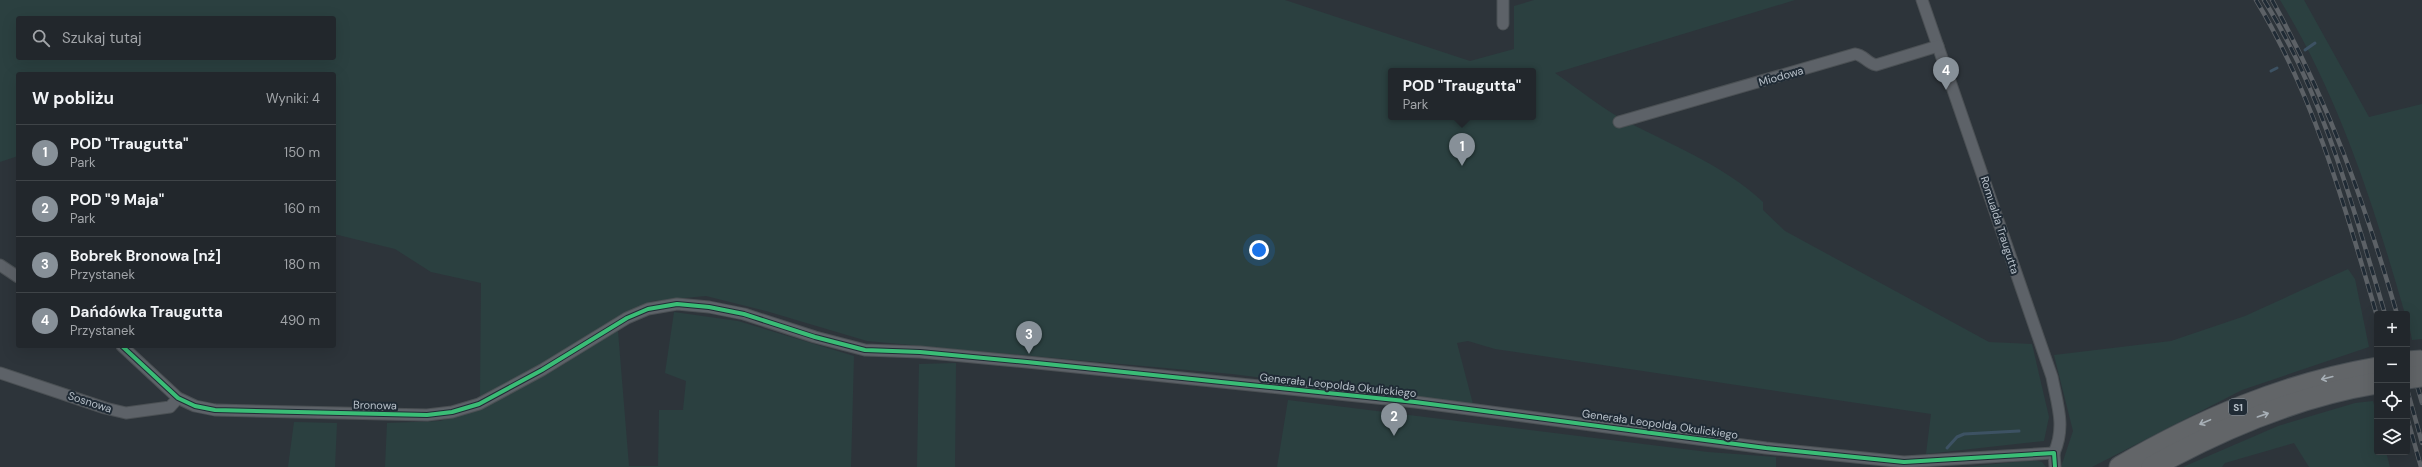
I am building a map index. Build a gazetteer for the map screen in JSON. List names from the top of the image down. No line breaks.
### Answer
{"streets":{"highway":["S1"],"street":["Miodowa","Romualda Traugutta","Generała Leopolda Okulickiego","Sosnowa","Bronowa"]},"crossings":[["Miodowa","Romualda Traugutta"],["Romualda Traugutta","Generała Leopolda Okulickiego"],["Generała Leopolda Okulickiego","Bronowa"],["Sosnowa","Bronowa"]],"page":{"search":"Szukaj tutaj","pins":["4","1","3","2"],"popup":["POD \"Traugutta\"","Park"],"heading":["W pobliżu","Wyniki: 4"],"list":[{"mark":"1","name":"POD \"Traugutta\"","note":"Park","value":"150 m"},{"mark":"2","name":"POD \"9 Maja\"","note":"Park","value":"160 m"},{"mark":"3","name":"Bobrek Bronowa [nż]","note":"Przystanek","value":"180 m"},{"mark":"4","name":"Dańdówka Traugutta","note":"Przystanek","value":"490 m"}],"map_buttons":["+","−"]}}
